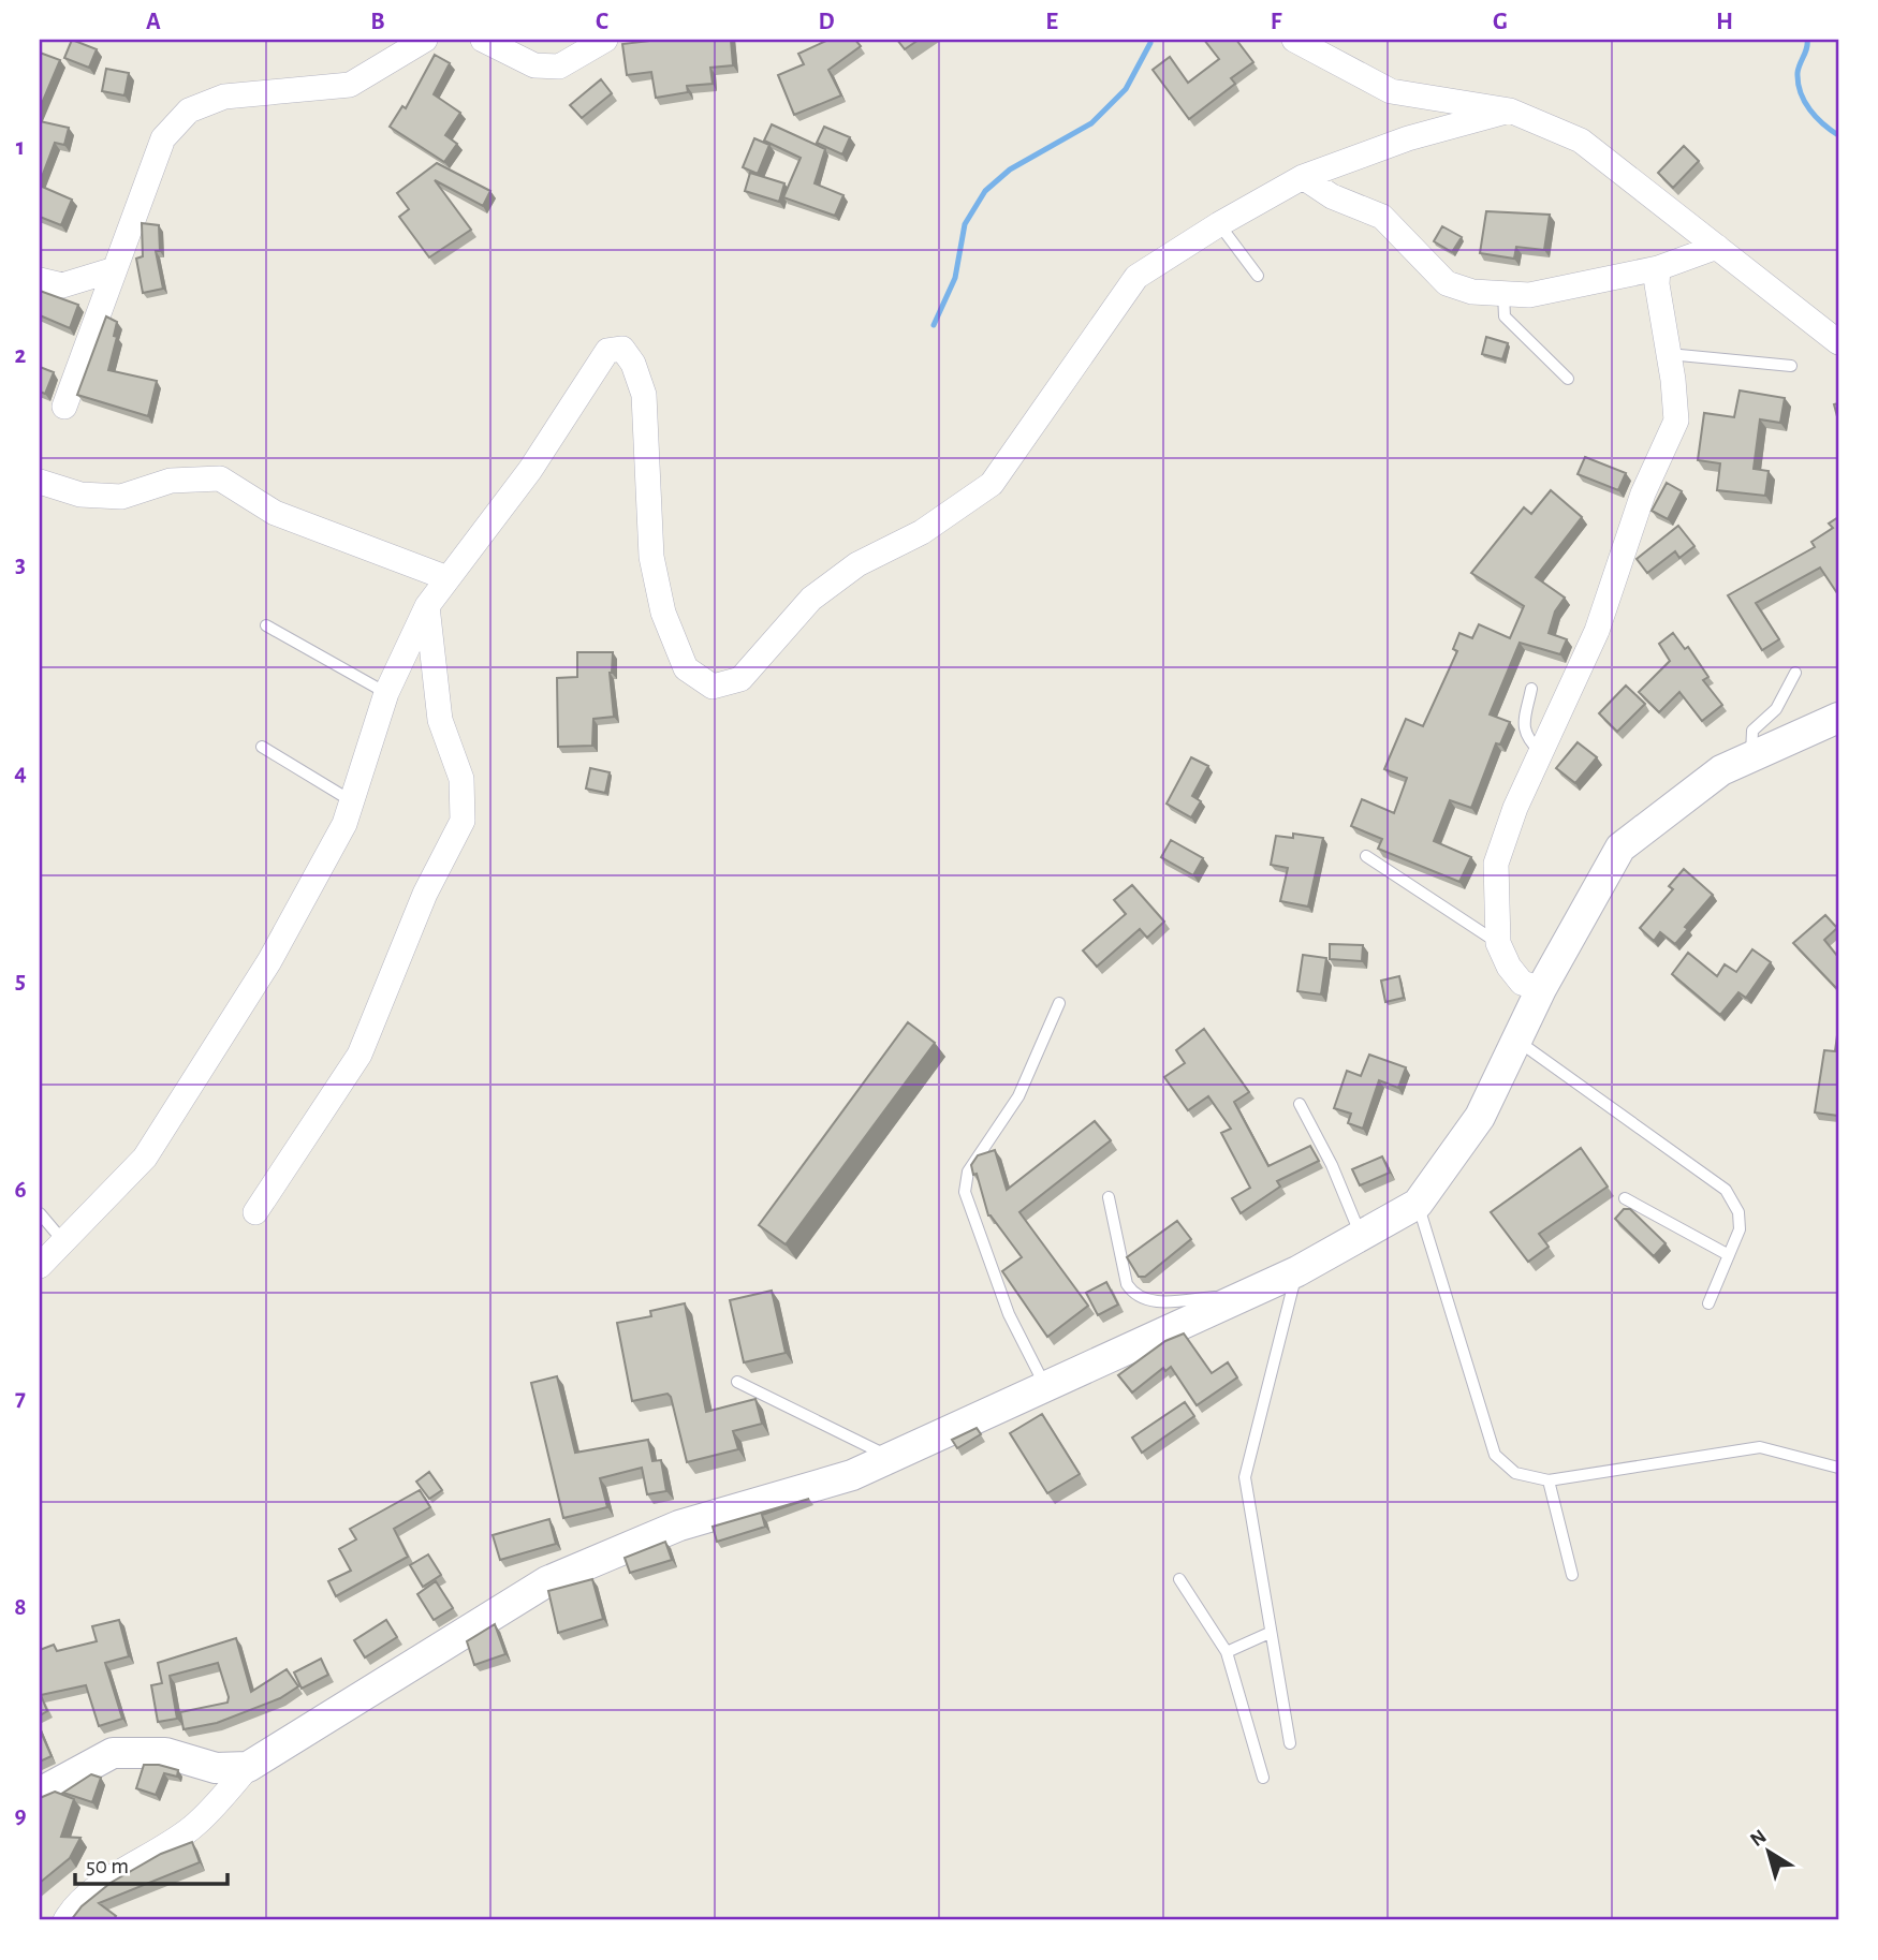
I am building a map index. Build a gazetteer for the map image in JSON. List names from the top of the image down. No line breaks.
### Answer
{"scale_bar":"50 m","north":"top left","grid":{"columns":["A","B","C","D","E","F","G","H"],"rows":["1","2","3","4","5","6","7","8","9"]}}
